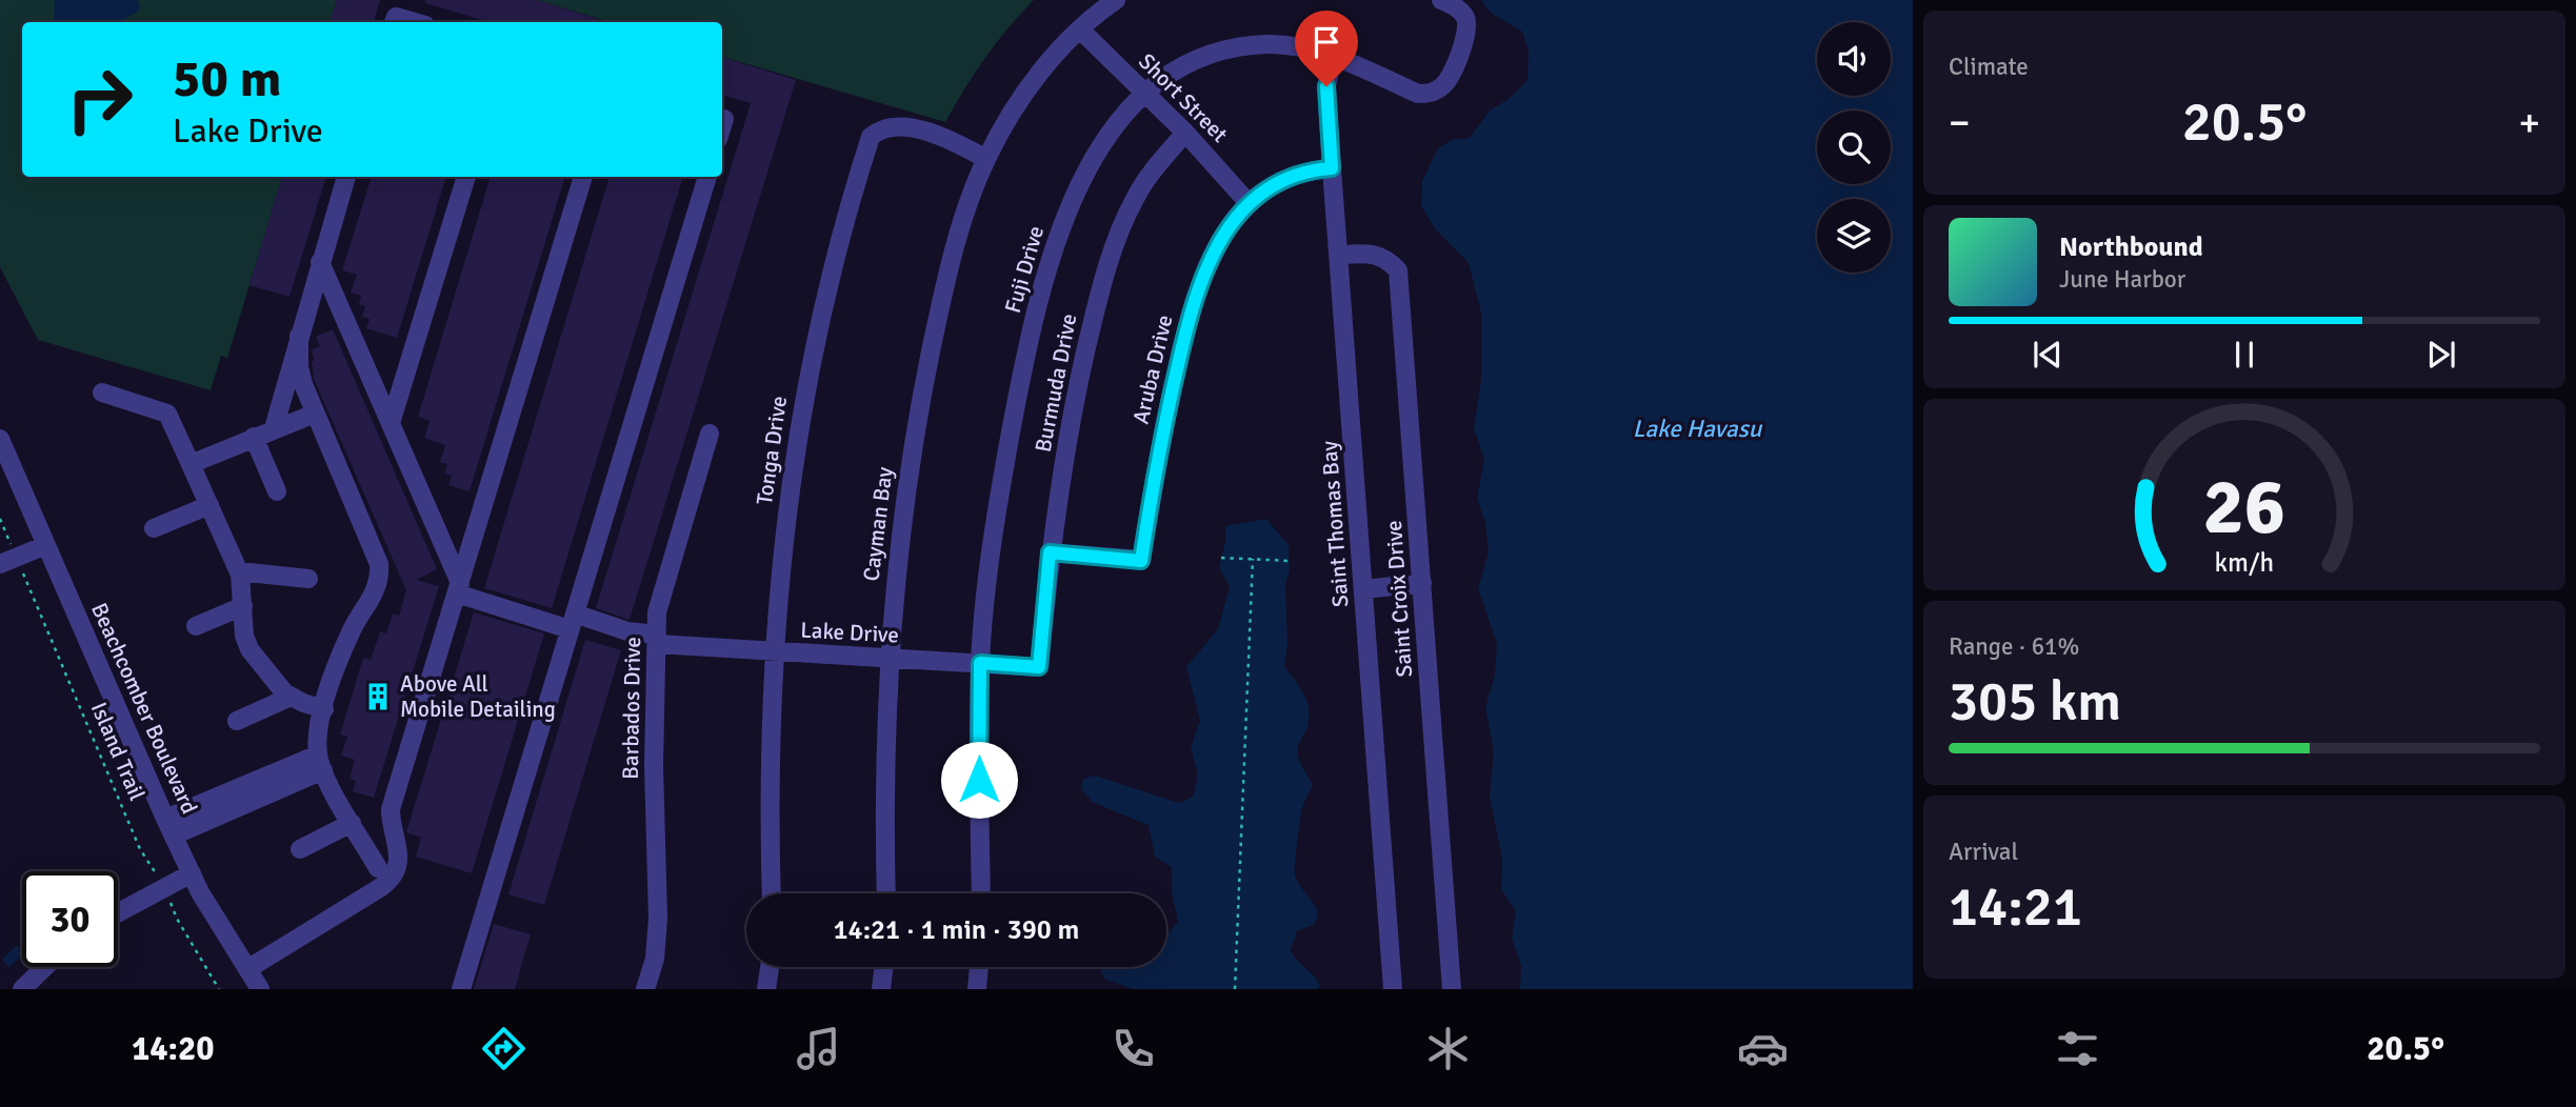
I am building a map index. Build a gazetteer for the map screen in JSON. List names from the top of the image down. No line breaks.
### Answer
{"streets":{"street":["Short Street","Fuji Drive","Aruba Drive","Burmuda Drive","Tonga Drive","Cayman Bay","Saint Thomas Bay","Saint Croix Drive","Lake Drive","Beachcomber Boulevard","Barbados Drive"],"path":["Island Trail"]},"crossings":[["Short Street","Fuji Drive"],["Short Street","Aruba Drive"],["Short Street","Burmuda Drive"],["Fuji Drive","Saint Thomas Bay"],["Fuji Drive","Lake Drive"],["Aruba Drive","Burmuda Drive"],["Aruba Drive","Saint Thomas Bay"],["Burmuda Drive","Lake Drive"],["Tonga Drive","Cayman Bay"],["Tonga Drive","Lake Drive"],["Cayman Bay","Lake Drive"],["Saint Thomas Bay","Saint Croix Drive"],["Lake Drive","Barbados Drive"]],"water":["Lake Havasu"],"places":{"building":["Above All Mobile Detailing"]},"page":{"tile":["Climate",["Range · 61%","305 km"],["Arrival","14:21"]],"turn":["50 m","Lake Drive"],"heat":["−","20.5°","+"],"song":["Northbound","June Harbor"],"limit":"30","trip":"14:21 · 1 min · 390 m","tabs":["14:20","20.5°"],"gauge":["26","km/h"]}}
